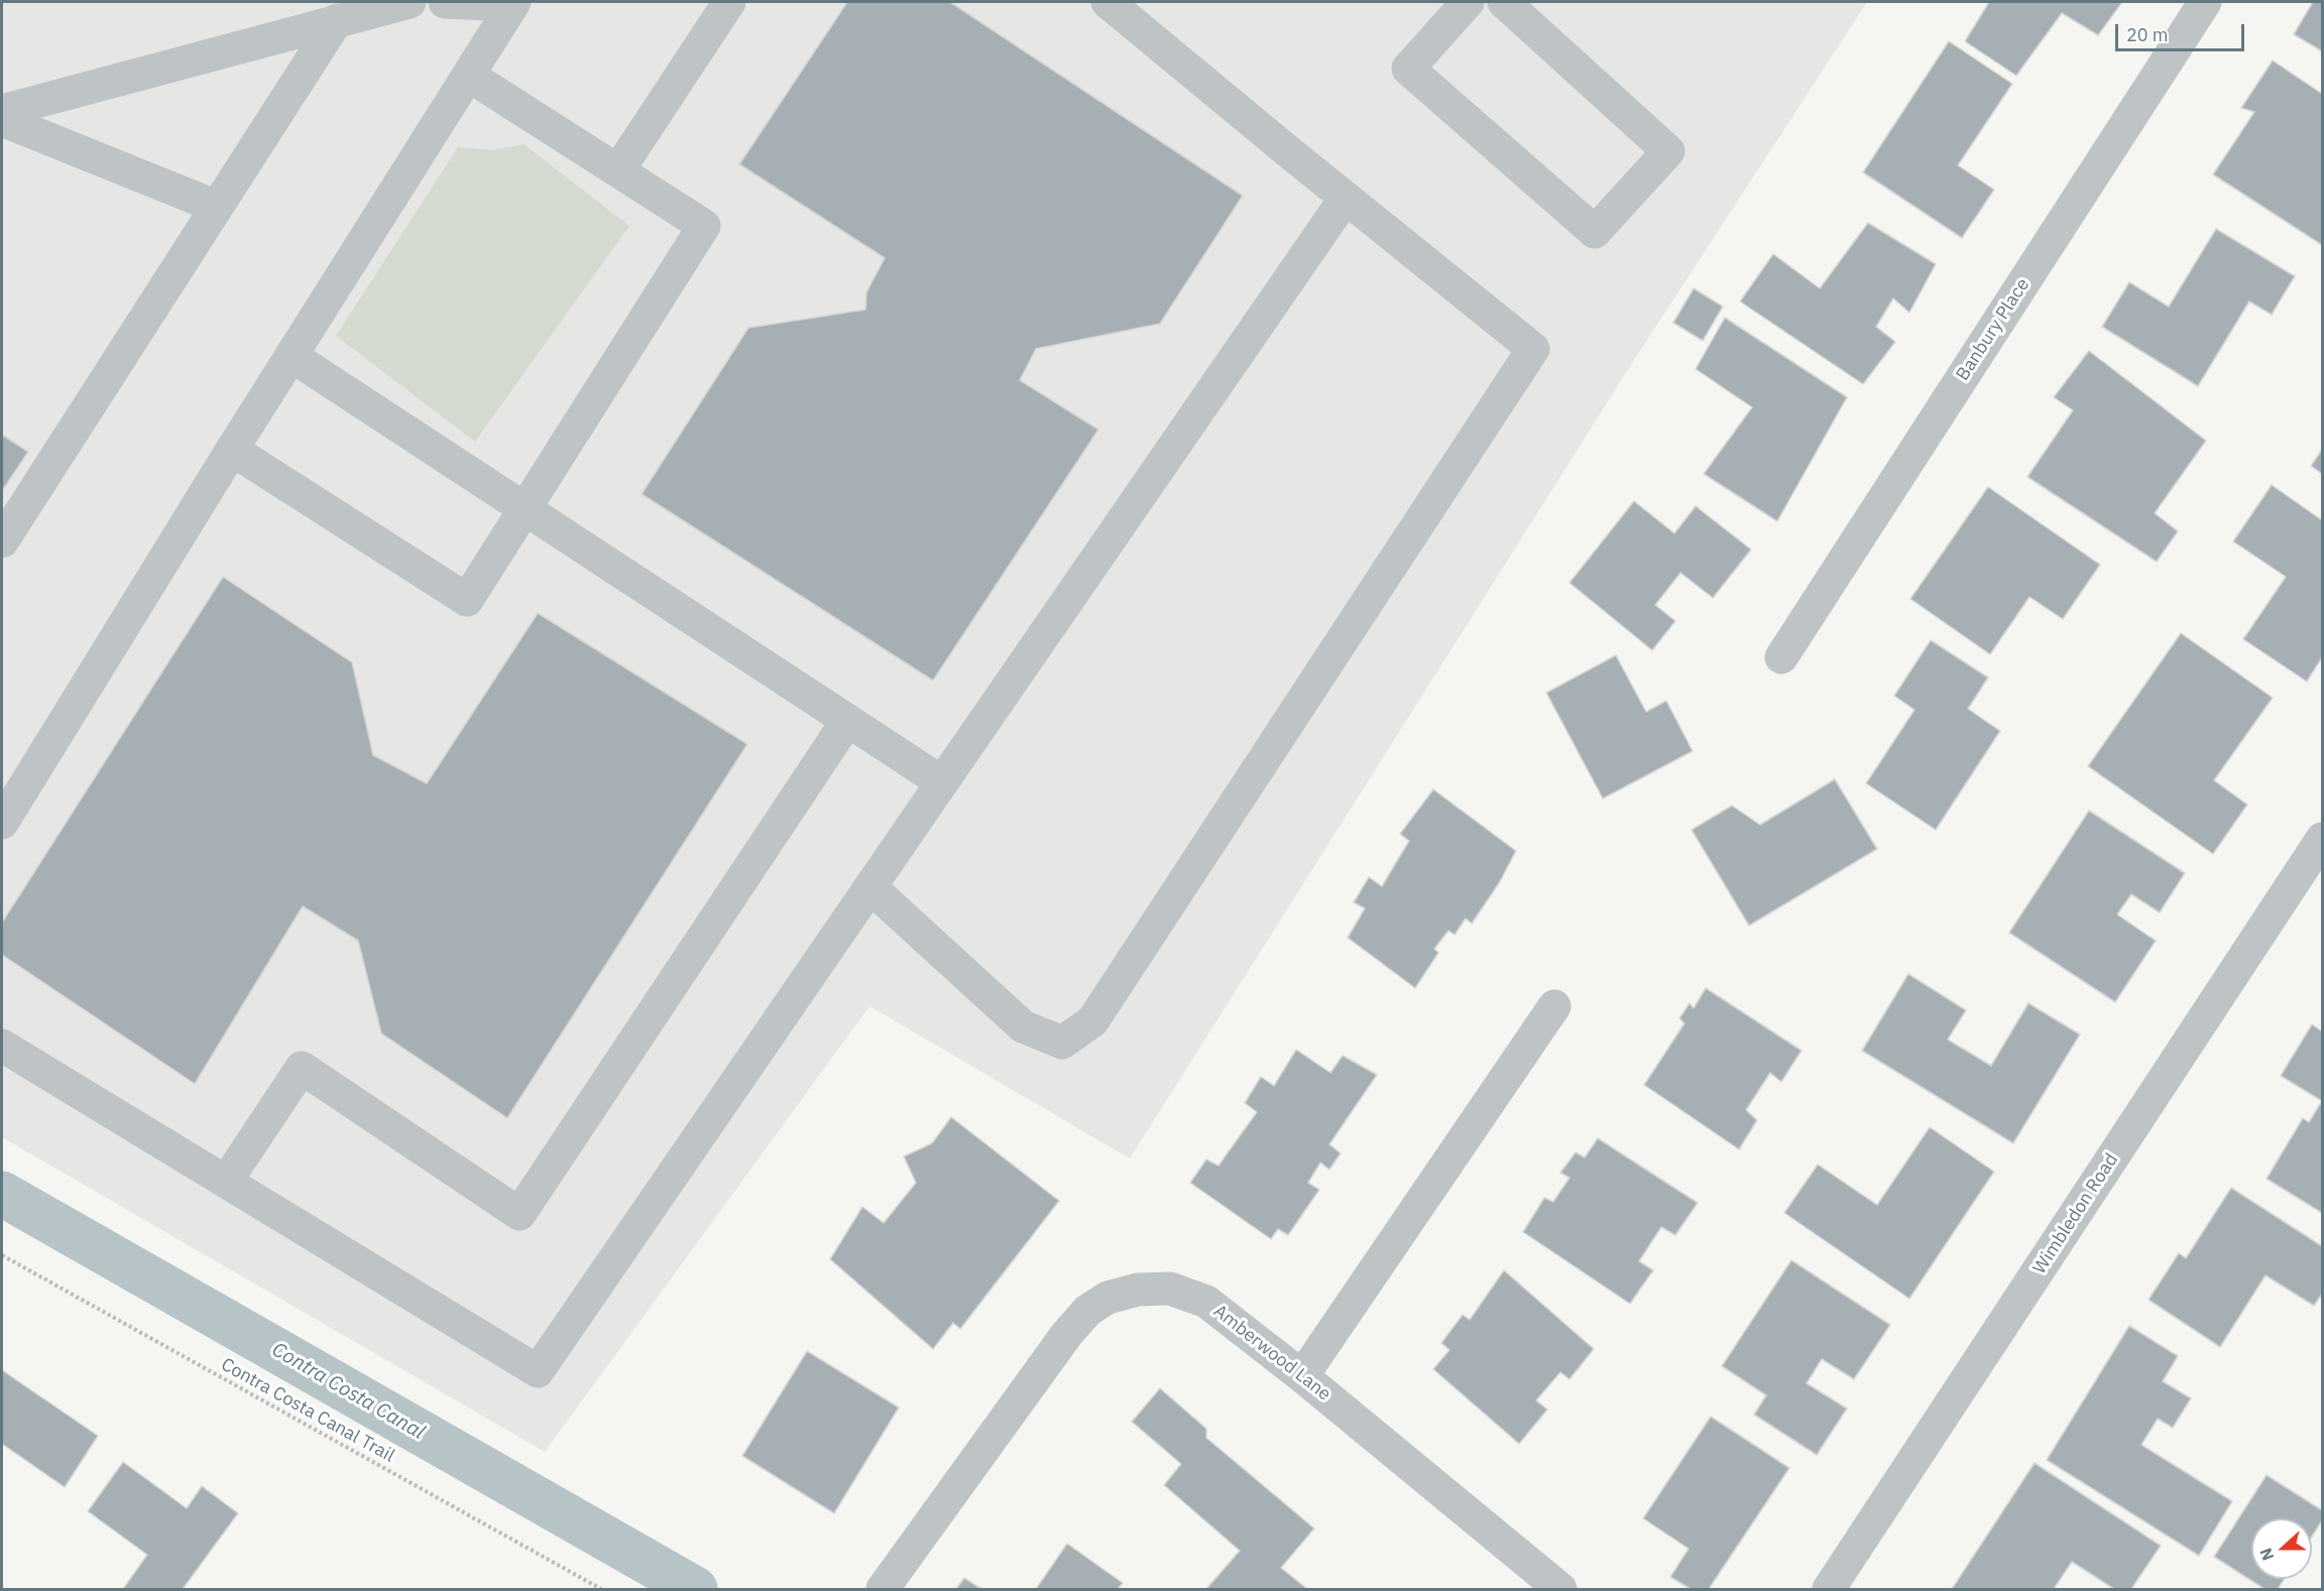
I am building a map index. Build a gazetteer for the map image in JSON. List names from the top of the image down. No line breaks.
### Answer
{"streets":{"street":["Banbury Place","Wimbledon Road","Amberwood Lane"],"path":["Contra Costa Canal Trail"]},"water":["Contra Costa Canal"],"scale_bar":"20 m","north":"left"}
